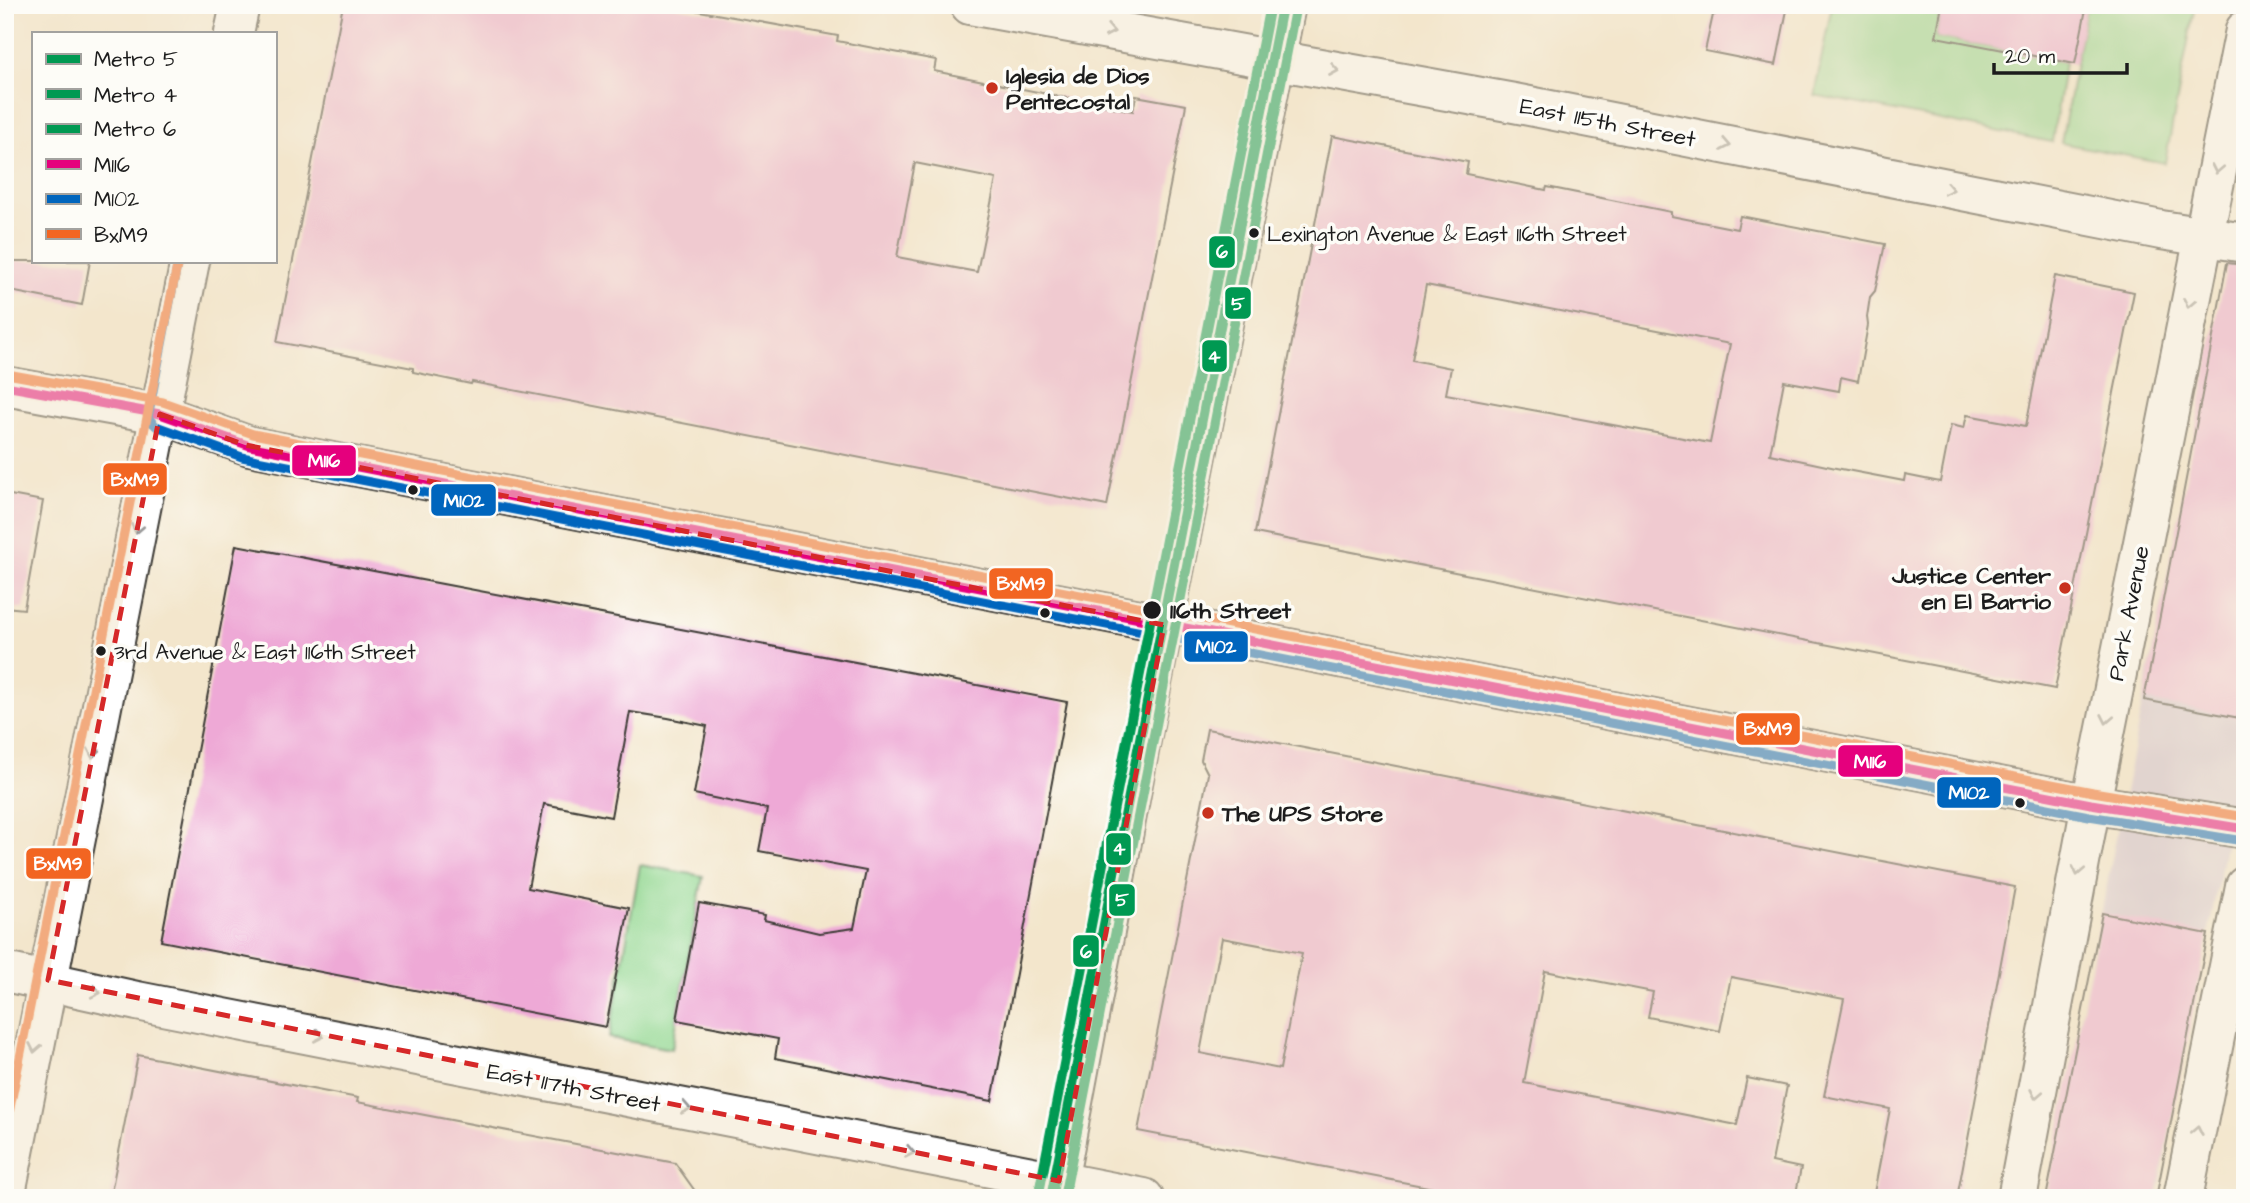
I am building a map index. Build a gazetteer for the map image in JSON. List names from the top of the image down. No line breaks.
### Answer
{"streets":{"street":["East 115th Street","Park Avenue","East 117th Street"]},"crossings":[["East 115th Street","Park Avenue"]],"one_way":["East 115th Street","Park Avenue","East 117th Street"],"places":["Iglesia de Dios Pentecostal","Lexington Avenue & East 116th Street","Justice Center en El Barrio","116th Street","3rd Avenue & East 116th Street","The UPS Store"],"lines":["metro line 5","metro line 6","metro line 4","transit line M102","transit line BxM9","transit line M116"],"legend":["Metro 5","Metro 4","Metro 6","M116","M102","BxM9"],"scale_bar":"20 m"}
